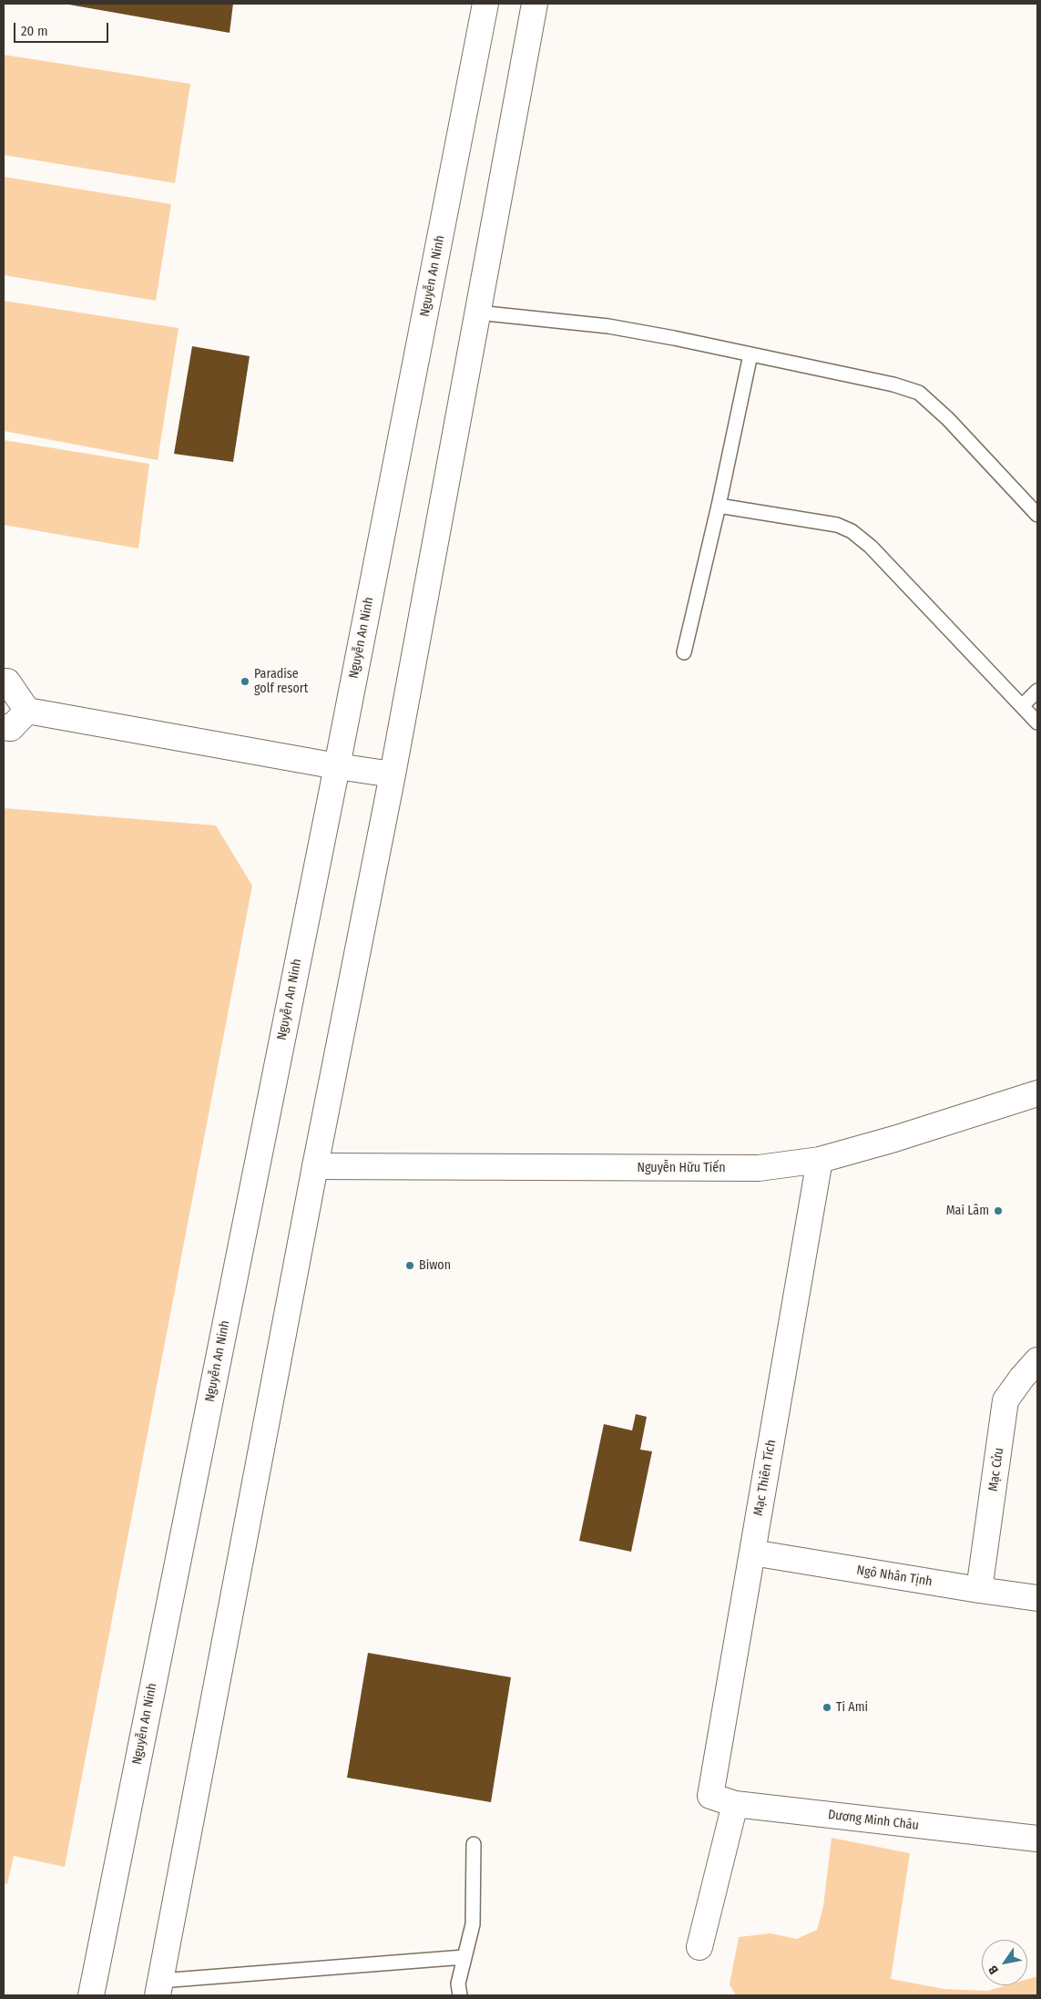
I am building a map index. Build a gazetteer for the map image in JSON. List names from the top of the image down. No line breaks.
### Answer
{"streets":{"main road":["Nguyễn An Ninh","Nguyễn Hữu Tiến","Mạc Cửu","Mạc Thiên Tích","Ngô Nhân Tịnh","Dương Minh Châu"]},"crossings":[["Nguyễn Hữu Tiến","Mạc Thiên Tích"],["Mạc Cửu","Ngô Nhân Tịnh"],["Mạc Thiên Tích","Ngô Nhân Tịnh"],["Mạc Thiên Tích","Dương Minh Châu"]],"places":["Paradise golf resort","Mai Lâm","Biwon","Ti Ami"],"scale_bar":"20 m","north":"bottom left"}
